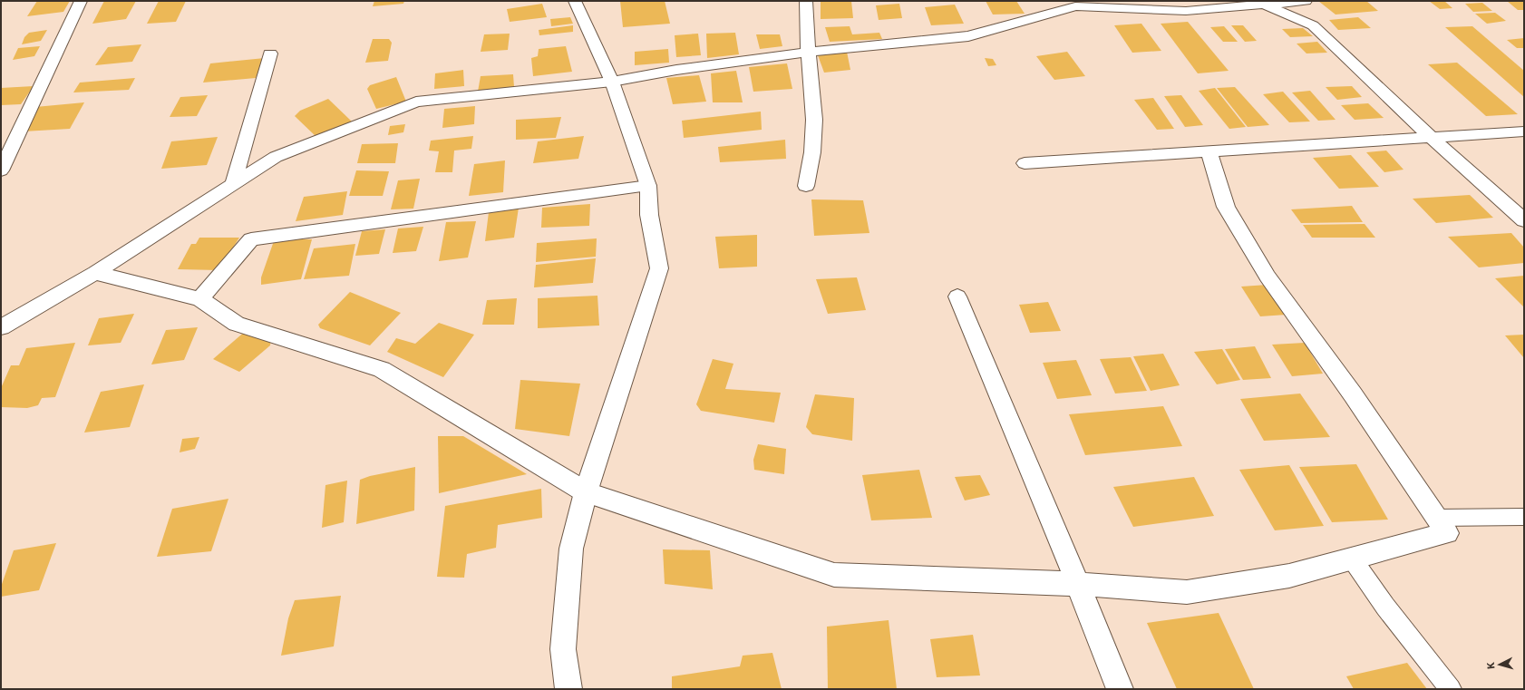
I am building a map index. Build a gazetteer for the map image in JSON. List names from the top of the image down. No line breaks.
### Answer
{"north":"left"}
